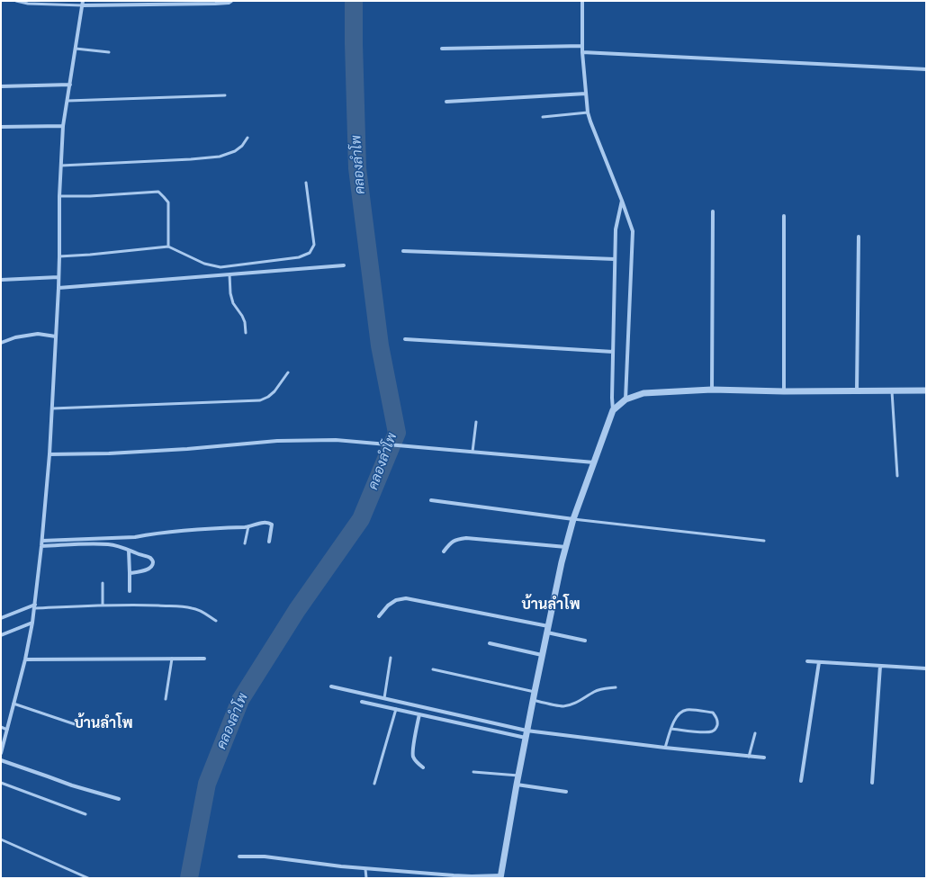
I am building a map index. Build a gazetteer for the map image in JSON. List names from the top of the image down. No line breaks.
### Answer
{"districts":["บ้านลำโพ","บ้านลำโพ"],"water":["คลองลำโพ"]}
